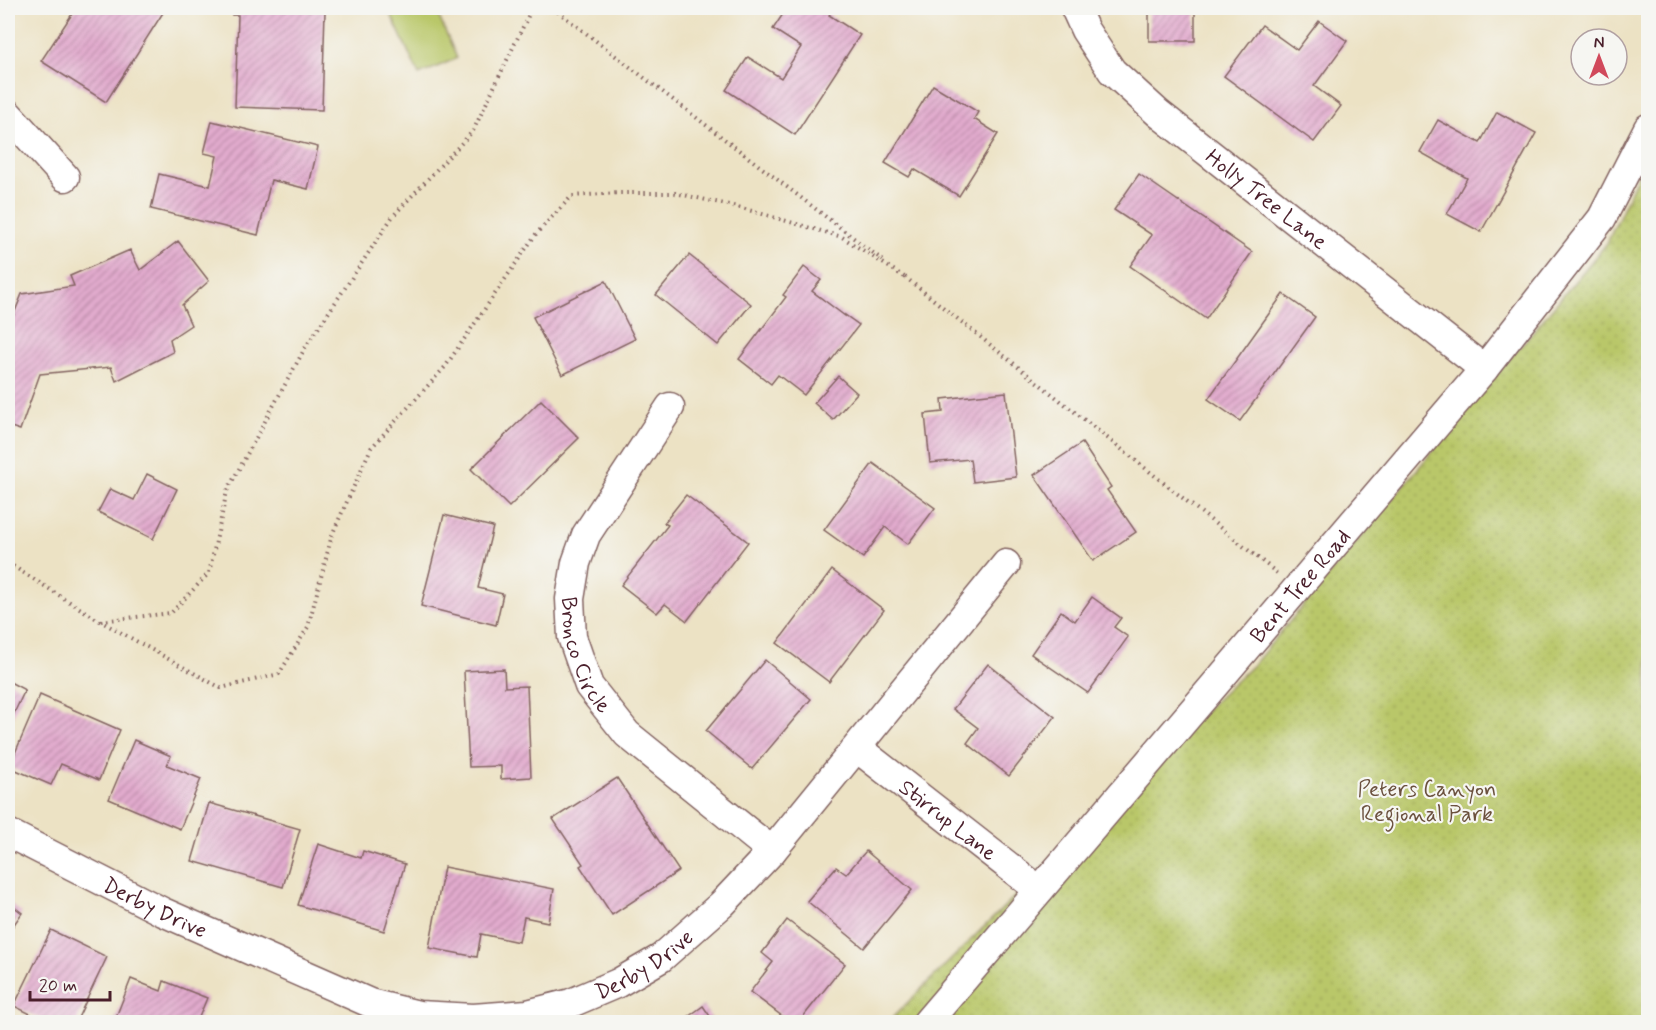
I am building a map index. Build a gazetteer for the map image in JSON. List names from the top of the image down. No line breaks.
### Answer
{"streets":{"street":["Holly Tree Lane","Bent Tree Road","Bronco Circle","Stirrup Lane","Derby Drive"]},"crossings":[["Holly Tree Lane","Bent Tree Road"],["Bent Tree Road","Stirrup Lane"],["Bronco Circle","Derby Drive"],["Stirrup Lane","Derby Drive"]],"parks":["Peters Canyon Regional Park"],"scale_bar":"20 m","north":"top"}
